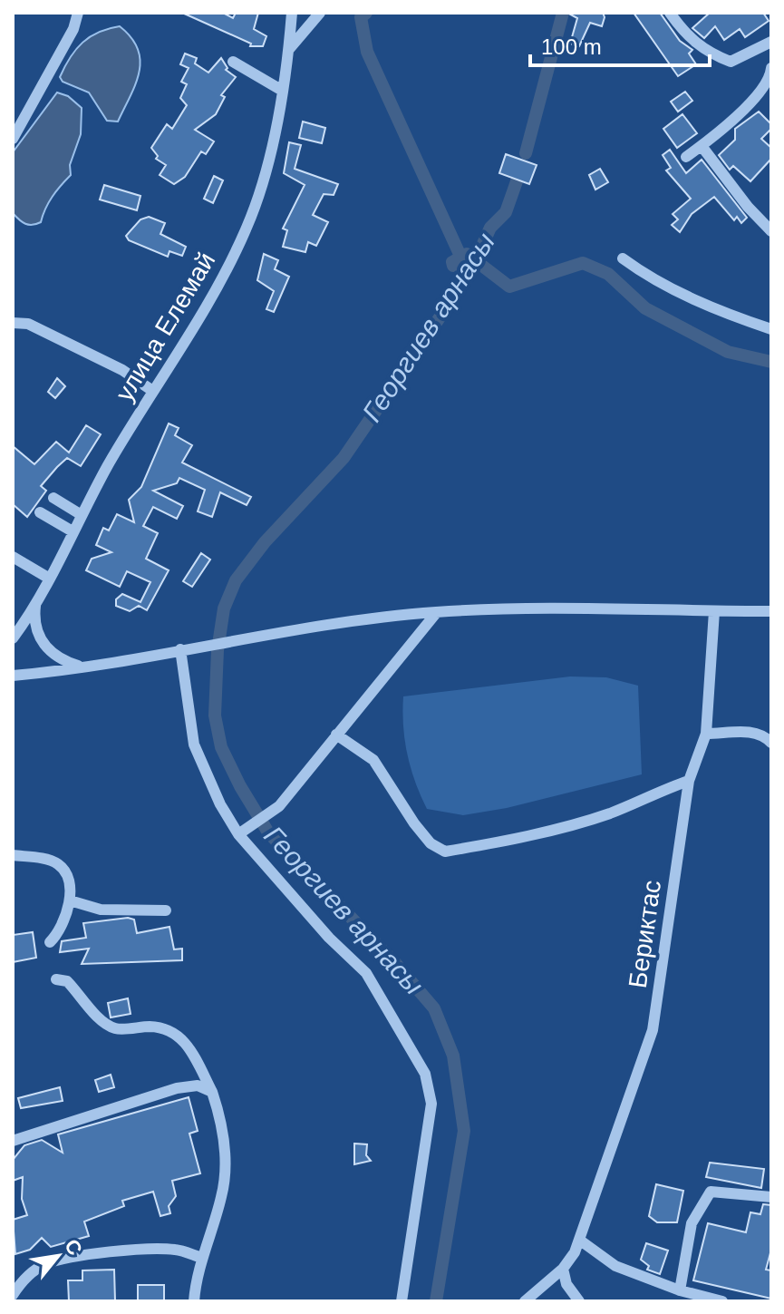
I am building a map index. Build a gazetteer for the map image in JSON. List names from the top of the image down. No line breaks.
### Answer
{"streets":{"street":["улица Елемай","Бериктас"]},"water":["Георгиев арнасы"],"scale_bar":"100 m","north":"top right"}
